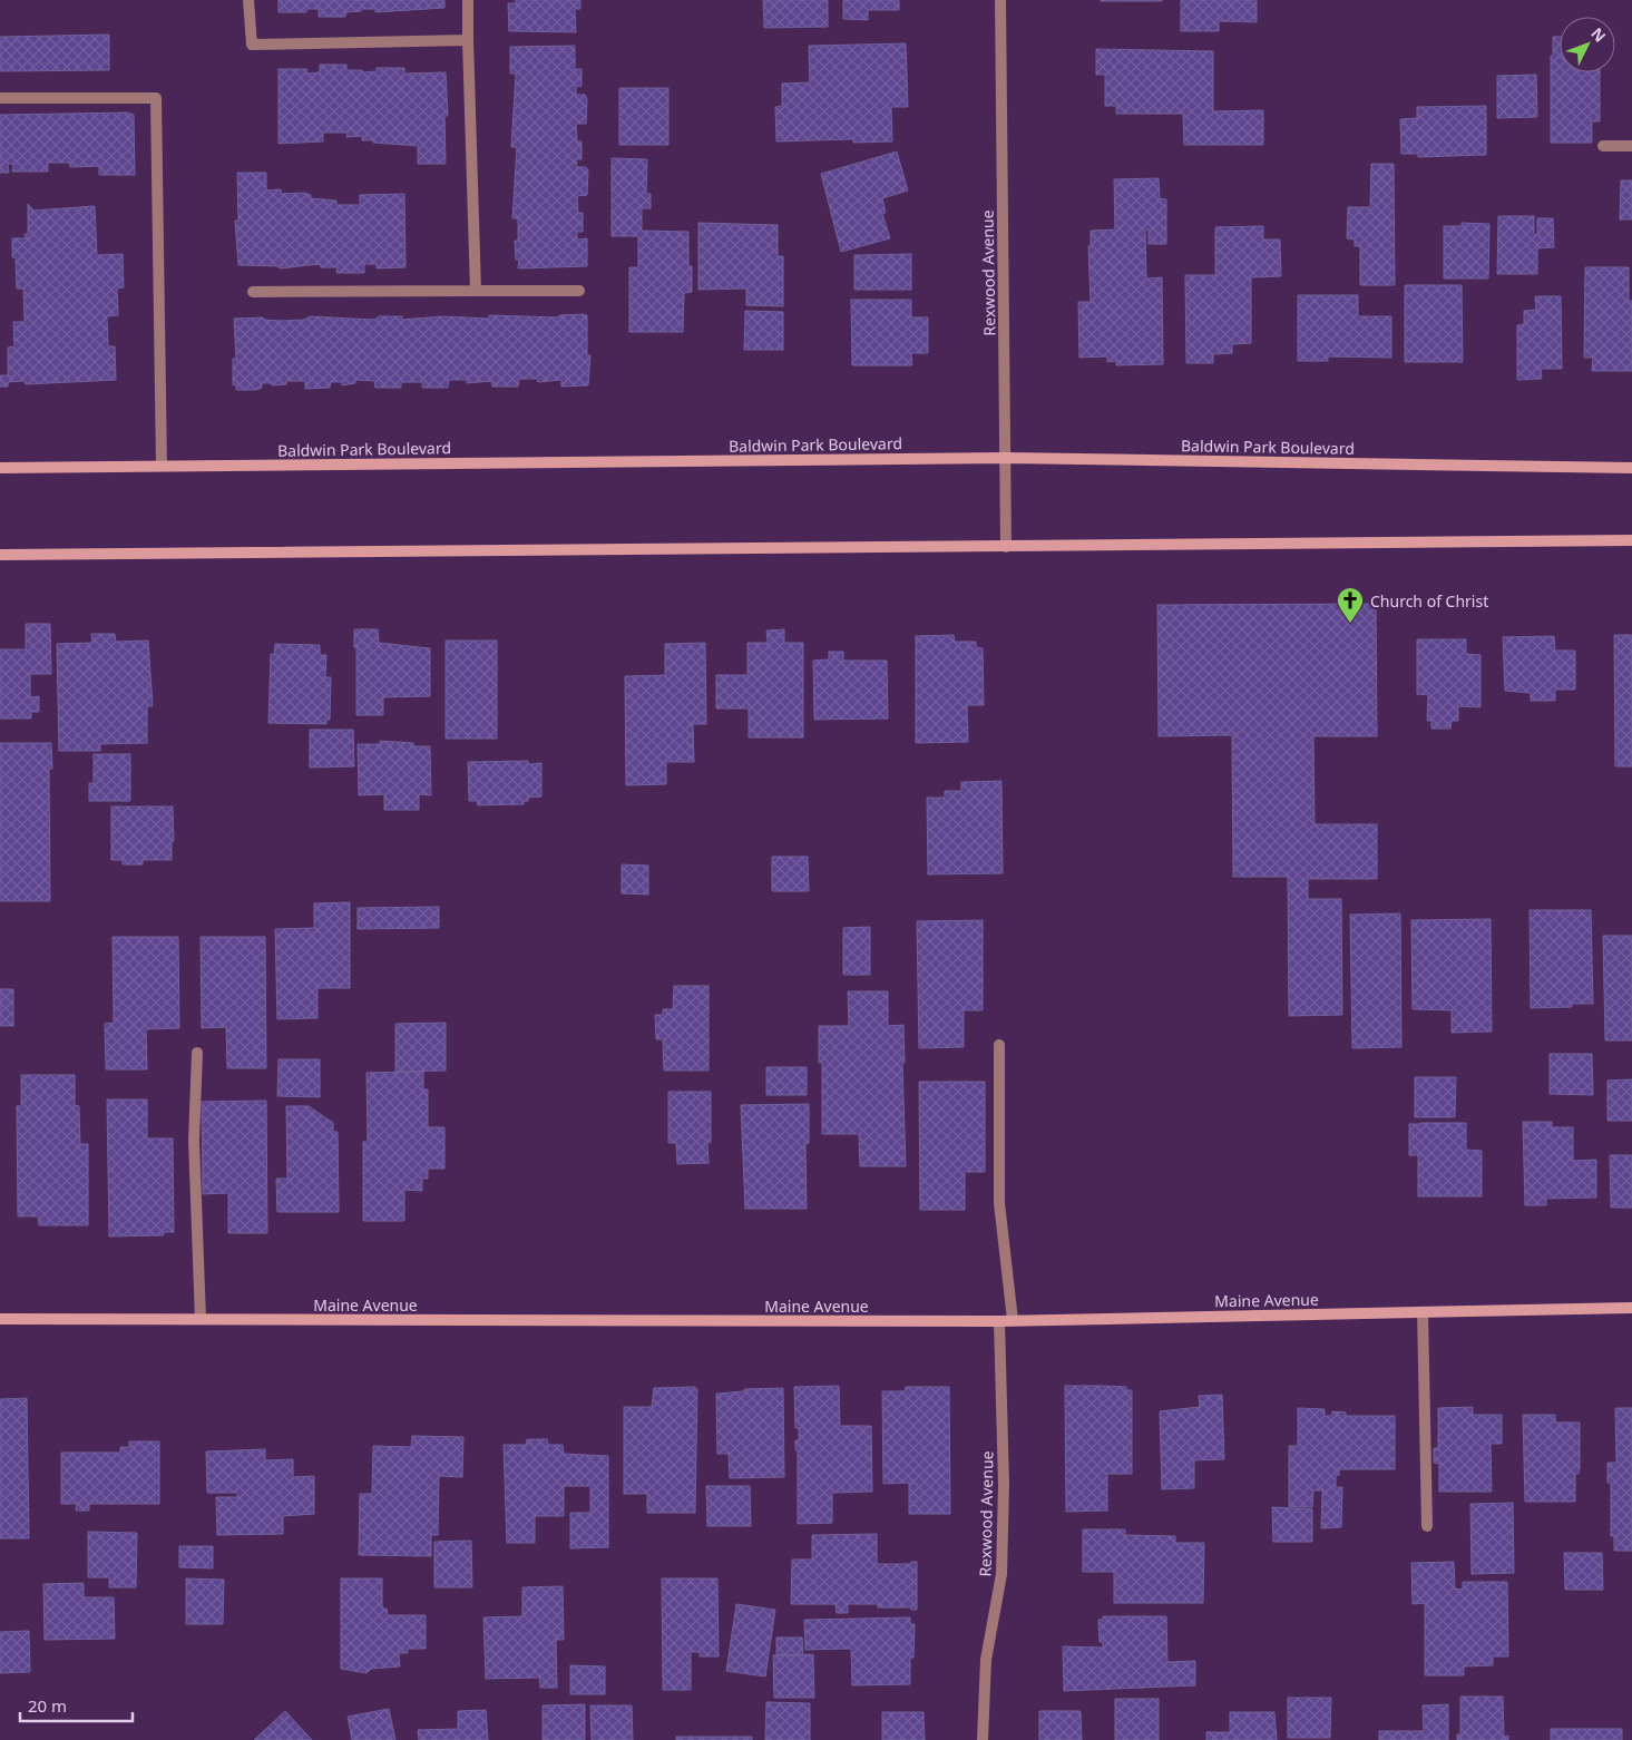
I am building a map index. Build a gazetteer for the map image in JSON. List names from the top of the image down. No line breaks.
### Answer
{"streets":{"main road":["Baldwin Park Boulevard","Maine Avenue"],"street":["Rexwood Avenue"]},"crossings":[["Rexwood Avenue","Baldwin Park Boulevard"],["Rexwood Avenue","Maine Avenue"]],"places":{"church":["Church of Christ"]},"scale_bar":"20 m","north":"top right"}
